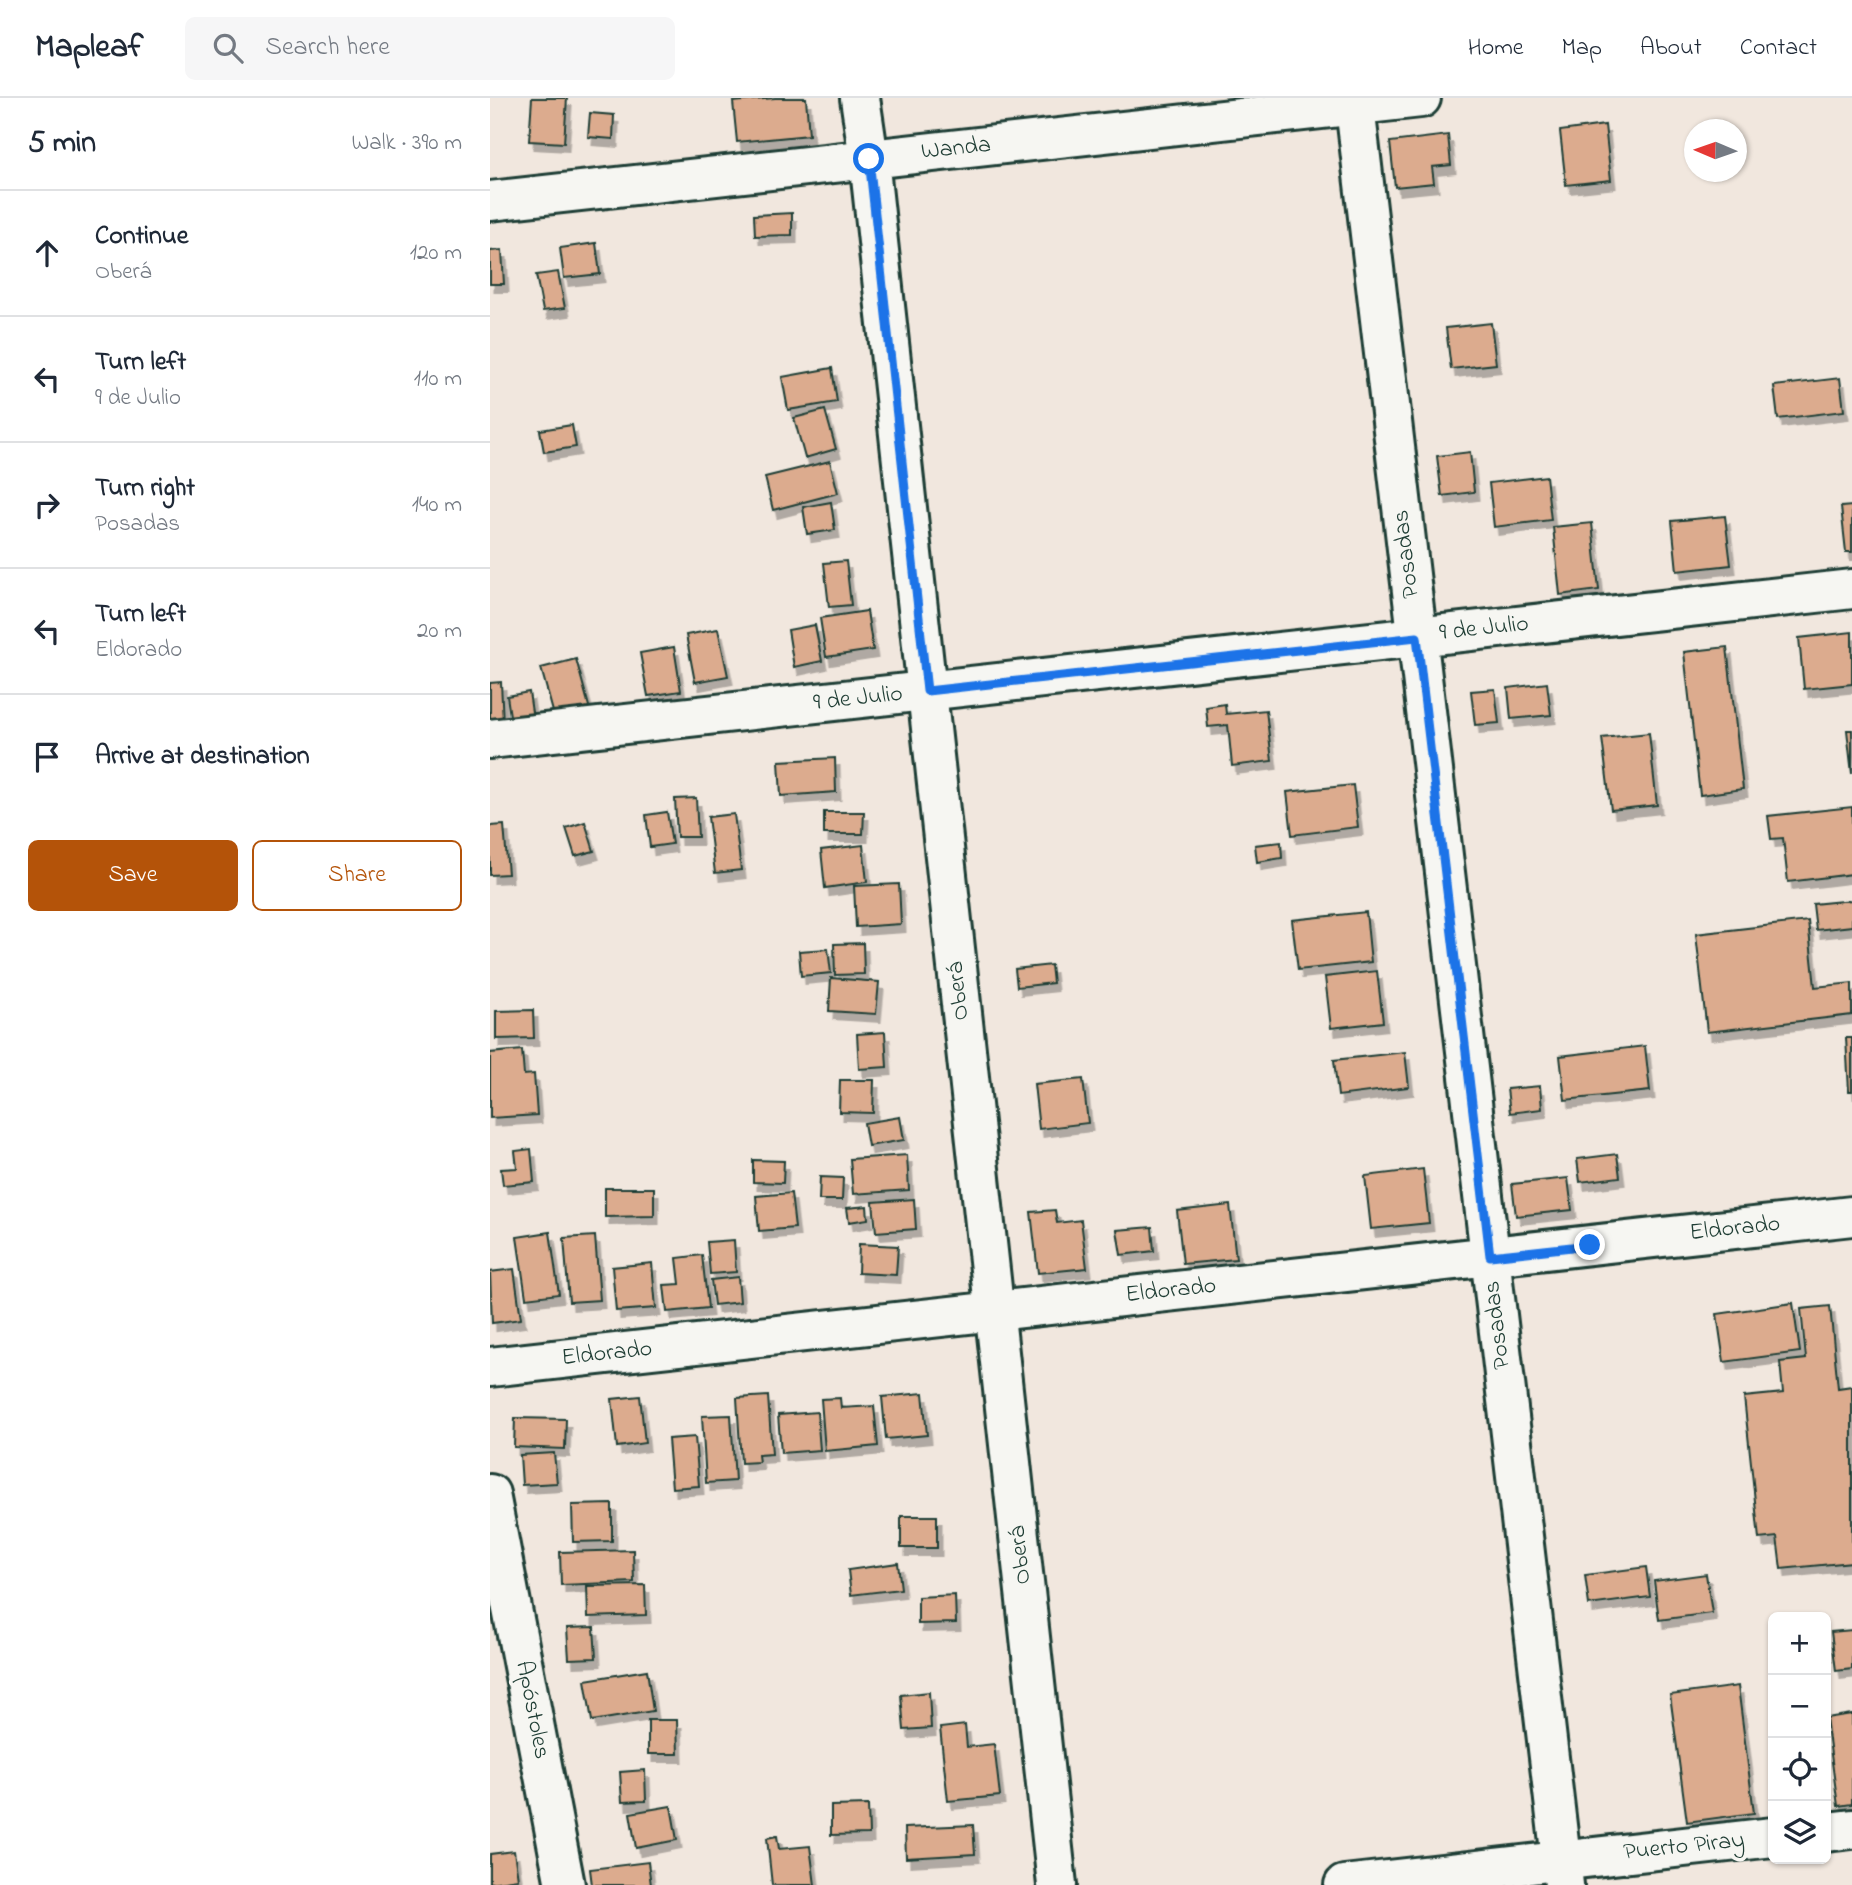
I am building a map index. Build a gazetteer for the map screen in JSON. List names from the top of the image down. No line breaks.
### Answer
{"streets":{"street":["Wanda","Posadas","9 de Julio","Oberá","Eldorado","Apóstoles","Puerto Piray"]},"crossings":[["Wanda","Posadas"],["Wanda","Oberá"],["Posadas","9 de Julio"],["Posadas","Eldorado"],["Posadas","Puerto Piray"],["9 de Julio","Oberá"],["Oberá","Eldorado"]],"north":"left","page":{"header":"Mapleaf","search":"Search here","nav":["Home","Map","About","Contact"],"heading":["5 min","Walk · 390 m"],"list":[["Continue","Oberá","120 m"],["Turn left","9 de Julio","110 m"],["Turn right","Posadas","140 m"],["Turn left","Eldorado","20 m"],"Arrive at destination"],"buttons":["Save","Share"],"map_buttons":["+","−"]}}
